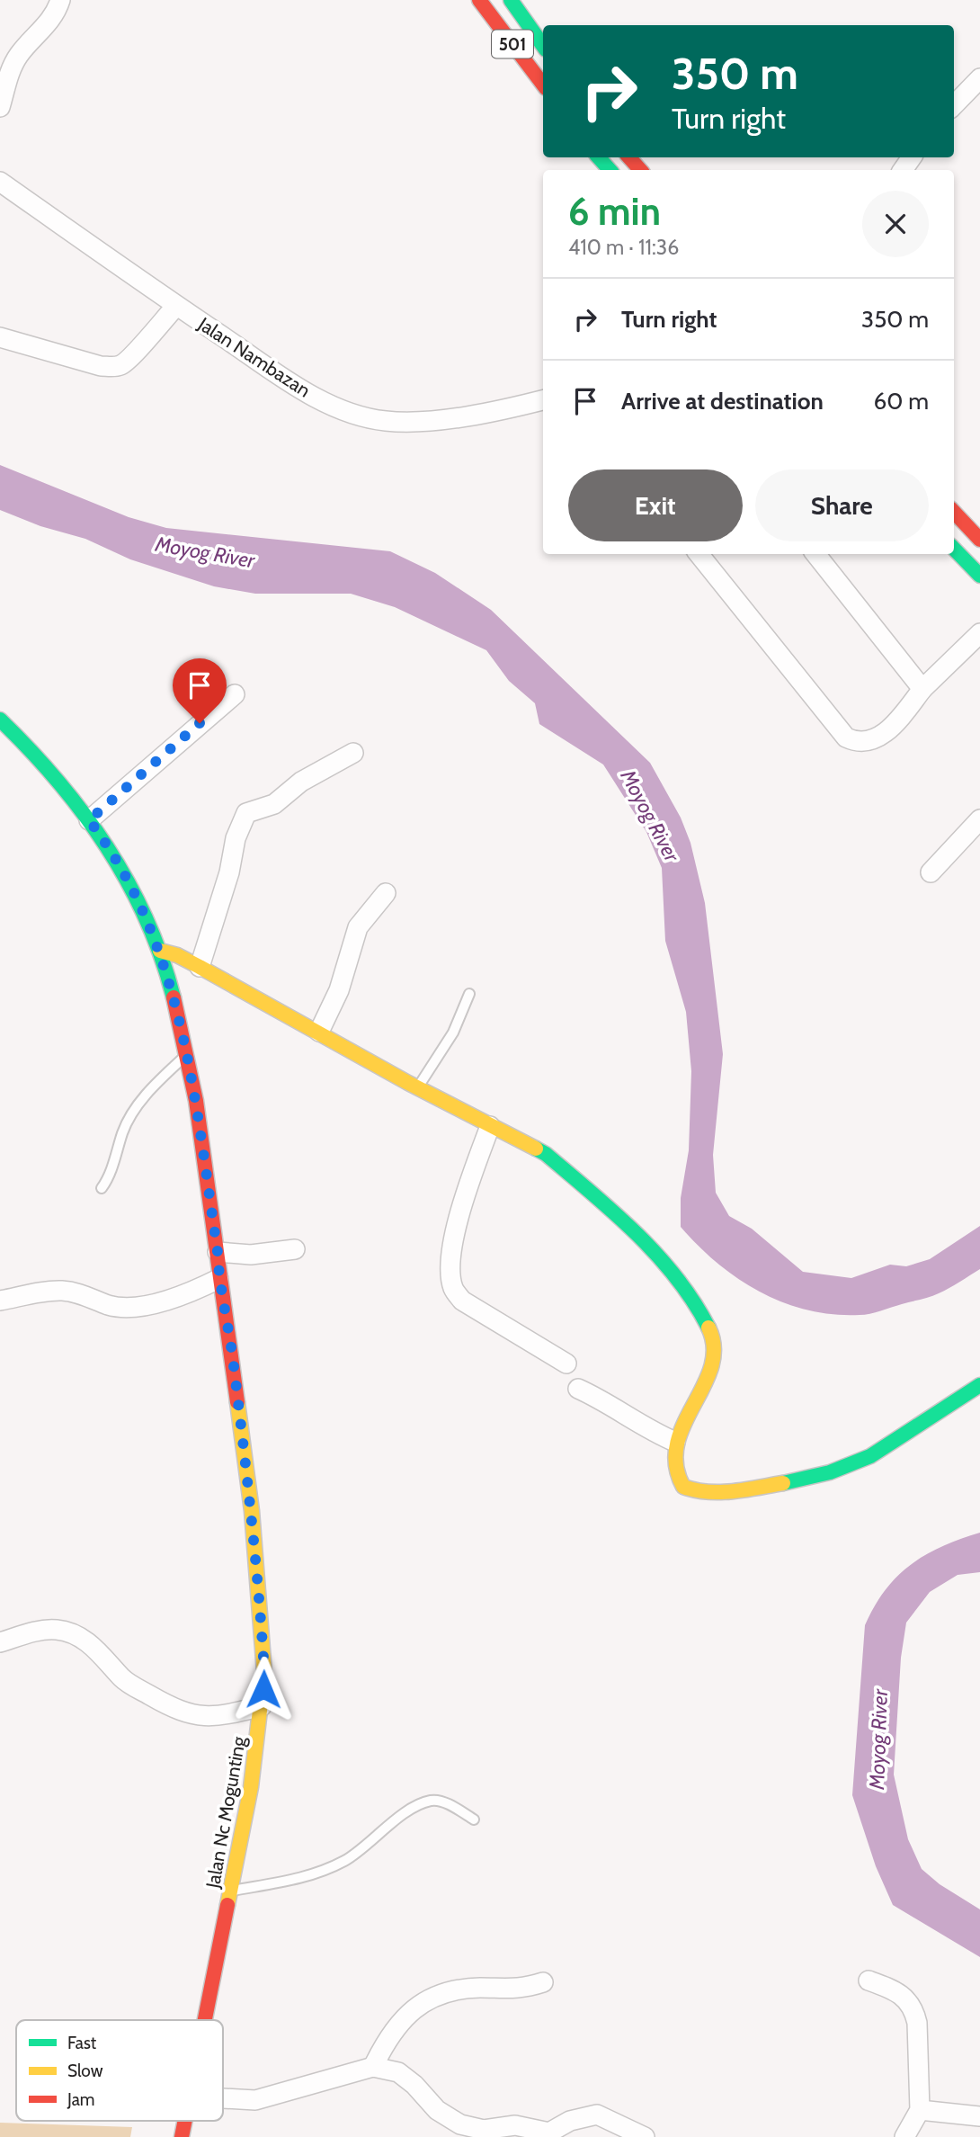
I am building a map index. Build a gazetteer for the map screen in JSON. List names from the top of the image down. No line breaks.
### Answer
{"streets":{"street":["501","Jalan Nambazan","Jalan Nc Mogunting"]},"water":["Moyog River"],"legend":["Fast","Slow","Jam"],"page":{"turn":["350 m","Turn right"],"heading":["6 min","410 m · 11:36"],"list":[{"name":"Turn right","value":"350 m"},{"name":"Arrive at destination","value":"60 m"}],"buttons":["Exit","Share"]}}
